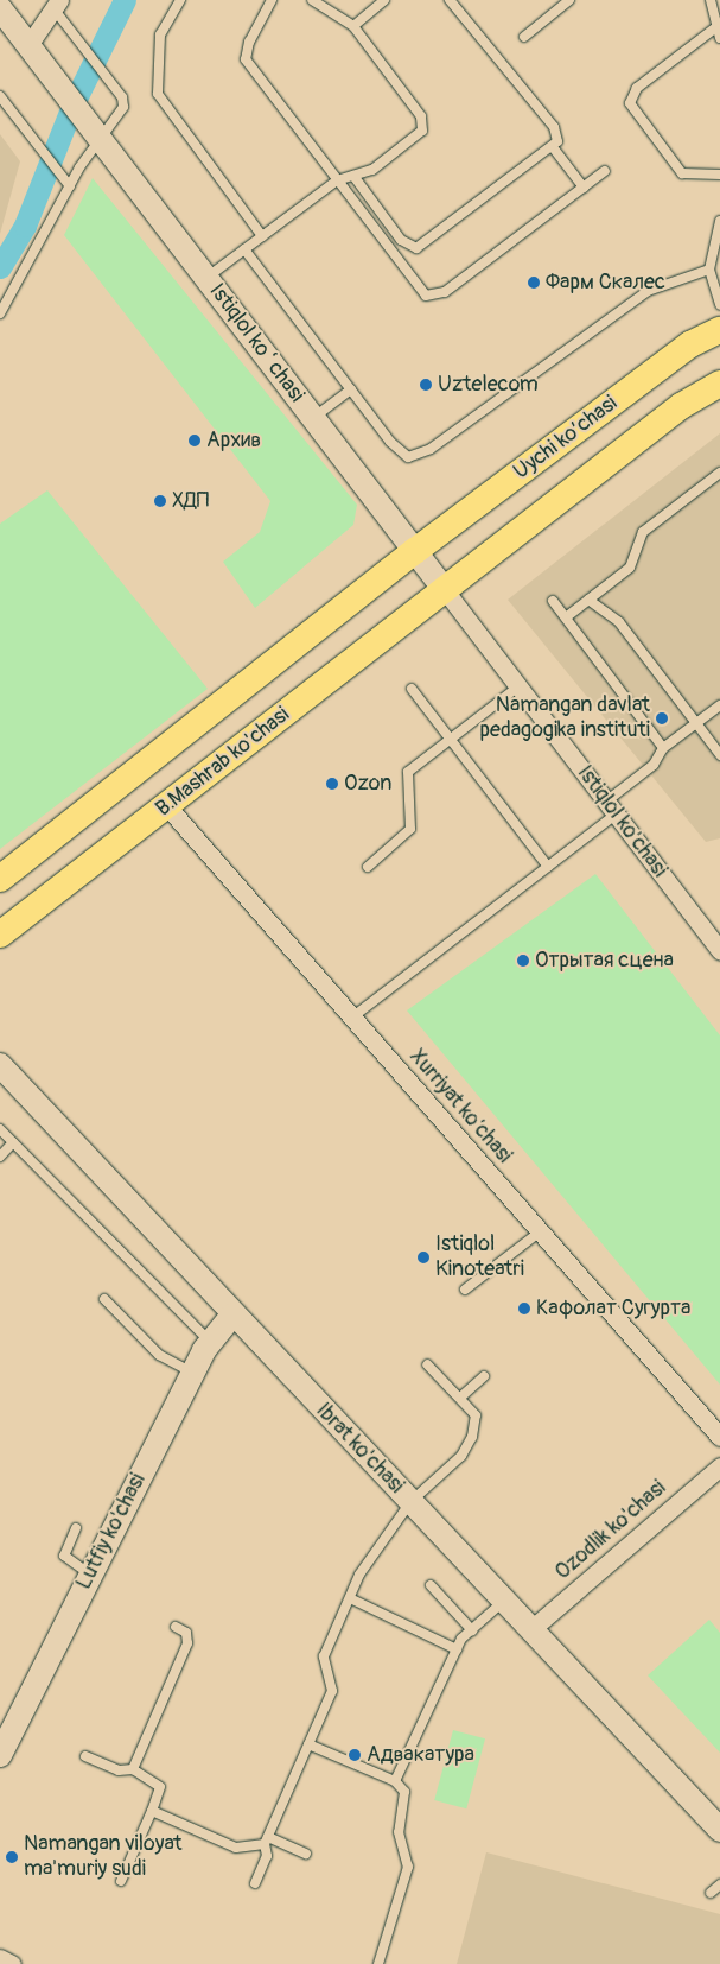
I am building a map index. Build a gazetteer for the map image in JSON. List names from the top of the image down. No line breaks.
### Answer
{"streets":{"main road":["Uychi ko’chasi","B.Mashrab ko'chasi"],"street":["Istiqlol koʻchasi","Istiqlol ko'chasi","Xurriyat ko‘chasi","Ibrat ko'chasi","Ozodlik ko'chasi","Lutfiy ko'chasi"]},"crossings":[["Istiqlol koʻchasi","Uychi ko’chasi"],["Istiqlol koʻchasi","Istiqlol ko'chasi"],["Uychi ko’chasi","Istiqlol ko'chasi"],["B.Mashrab ko'chasi","Istiqlol ko'chasi"],["B.Mashrab ko'chasi","Xurriyat ko‘chasi"],["Ibrat ko'chasi","Ozodlik ko'chasi"],["Ibrat ko'chasi","Lutfiy ko'chasi"]],"places":["Фарм Скалес","Uztelecom","Архив","ХДП","Namangan davlat pedagogika instituti","Ozon","Отрытая сцена","Istiqlol Kinoteatri","Кафолат Сугурта","Адвакатура","Namangan viloyat ma'muriy sudi"]}
